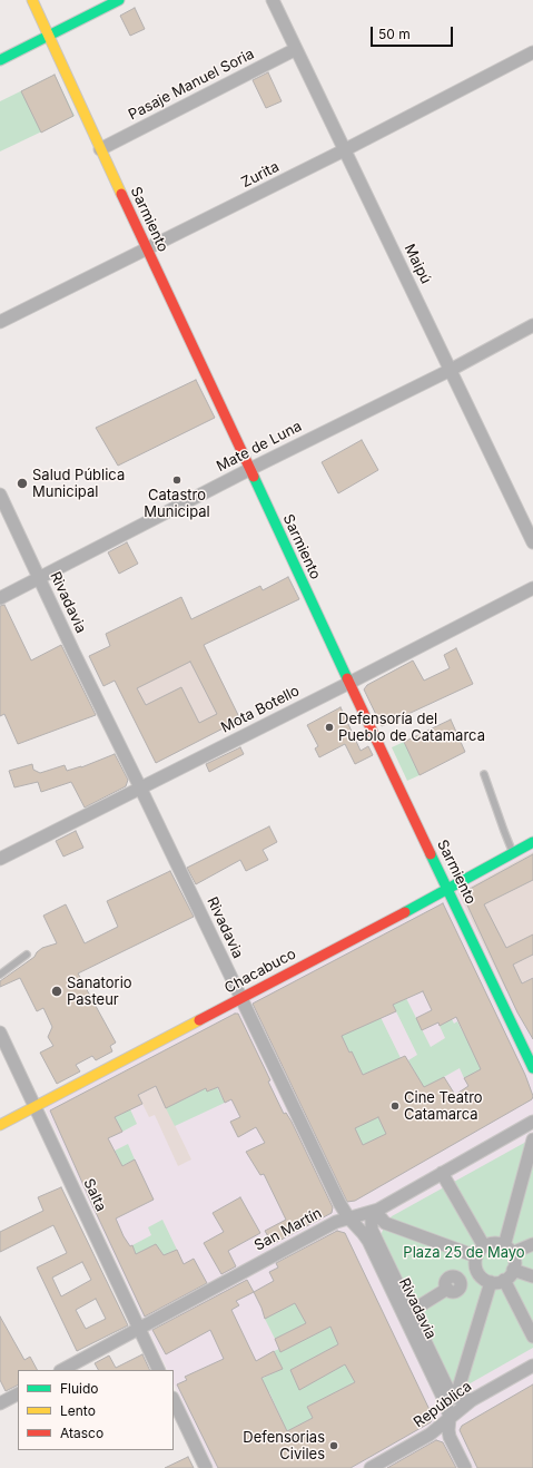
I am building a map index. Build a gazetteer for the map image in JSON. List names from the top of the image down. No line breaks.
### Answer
{"streets":{"street":["Pasaje Manuel Soria","Zurita","Sarmiento","Maipú","Mate de Luna","Rivadavia","Mota Botello","Chacabuco","Salta","San Martín","República"]},"crossings":[["Pasaje Manuel Soria","Sarmiento"],["Pasaje Manuel Soria","Maipú"],["Zurita","Sarmiento"],["Zurita","Maipú"],["Sarmiento","Mate de Luna"],["Sarmiento","Mota Botello"],["Sarmiento","Chacabuco"],["Maipú","Mate de Luna"],["Mate de Luna","Rivadavia"],["Rivadavia","Mota Botello"],["Rivadavia","Chacabuco"],["Rivadavia","San Martín"],["Rivadavia","República"],["Chacabuco","Salta"],["Salta","San Martín"]],"parks":["Plaza 25 de Mayo"],"places":["Catastro Municipal","Salud Pública Municipal","Defensoría del Pueblo de Catamarca","Sanatorio Pasteur","Cine Teatro Catamarca","Defensorias Civiles"],"legend":["Fluido","Lento","Atasco"],"scale_bar":"50 m"}
